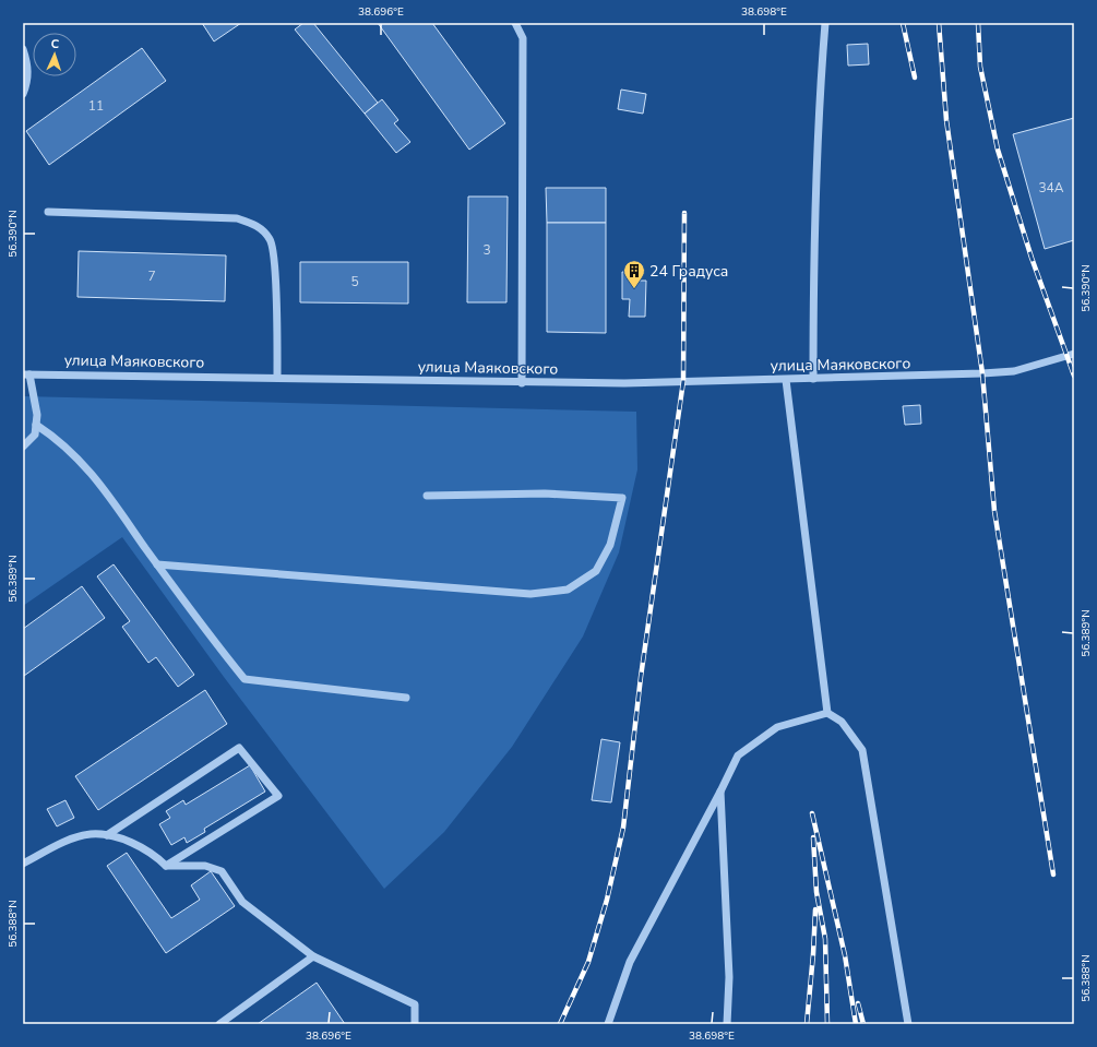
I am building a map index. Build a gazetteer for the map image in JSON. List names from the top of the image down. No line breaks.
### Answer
{"streets":{"street":["улица Маяковского"]},"places":{"building":["24 Градуса"]},"house_numbers":["11","34А","3","7","5"],"north":"top","coordinates":["38.696°E","38.698°E","56.390°N","56.389°N","56.388°N"]}
